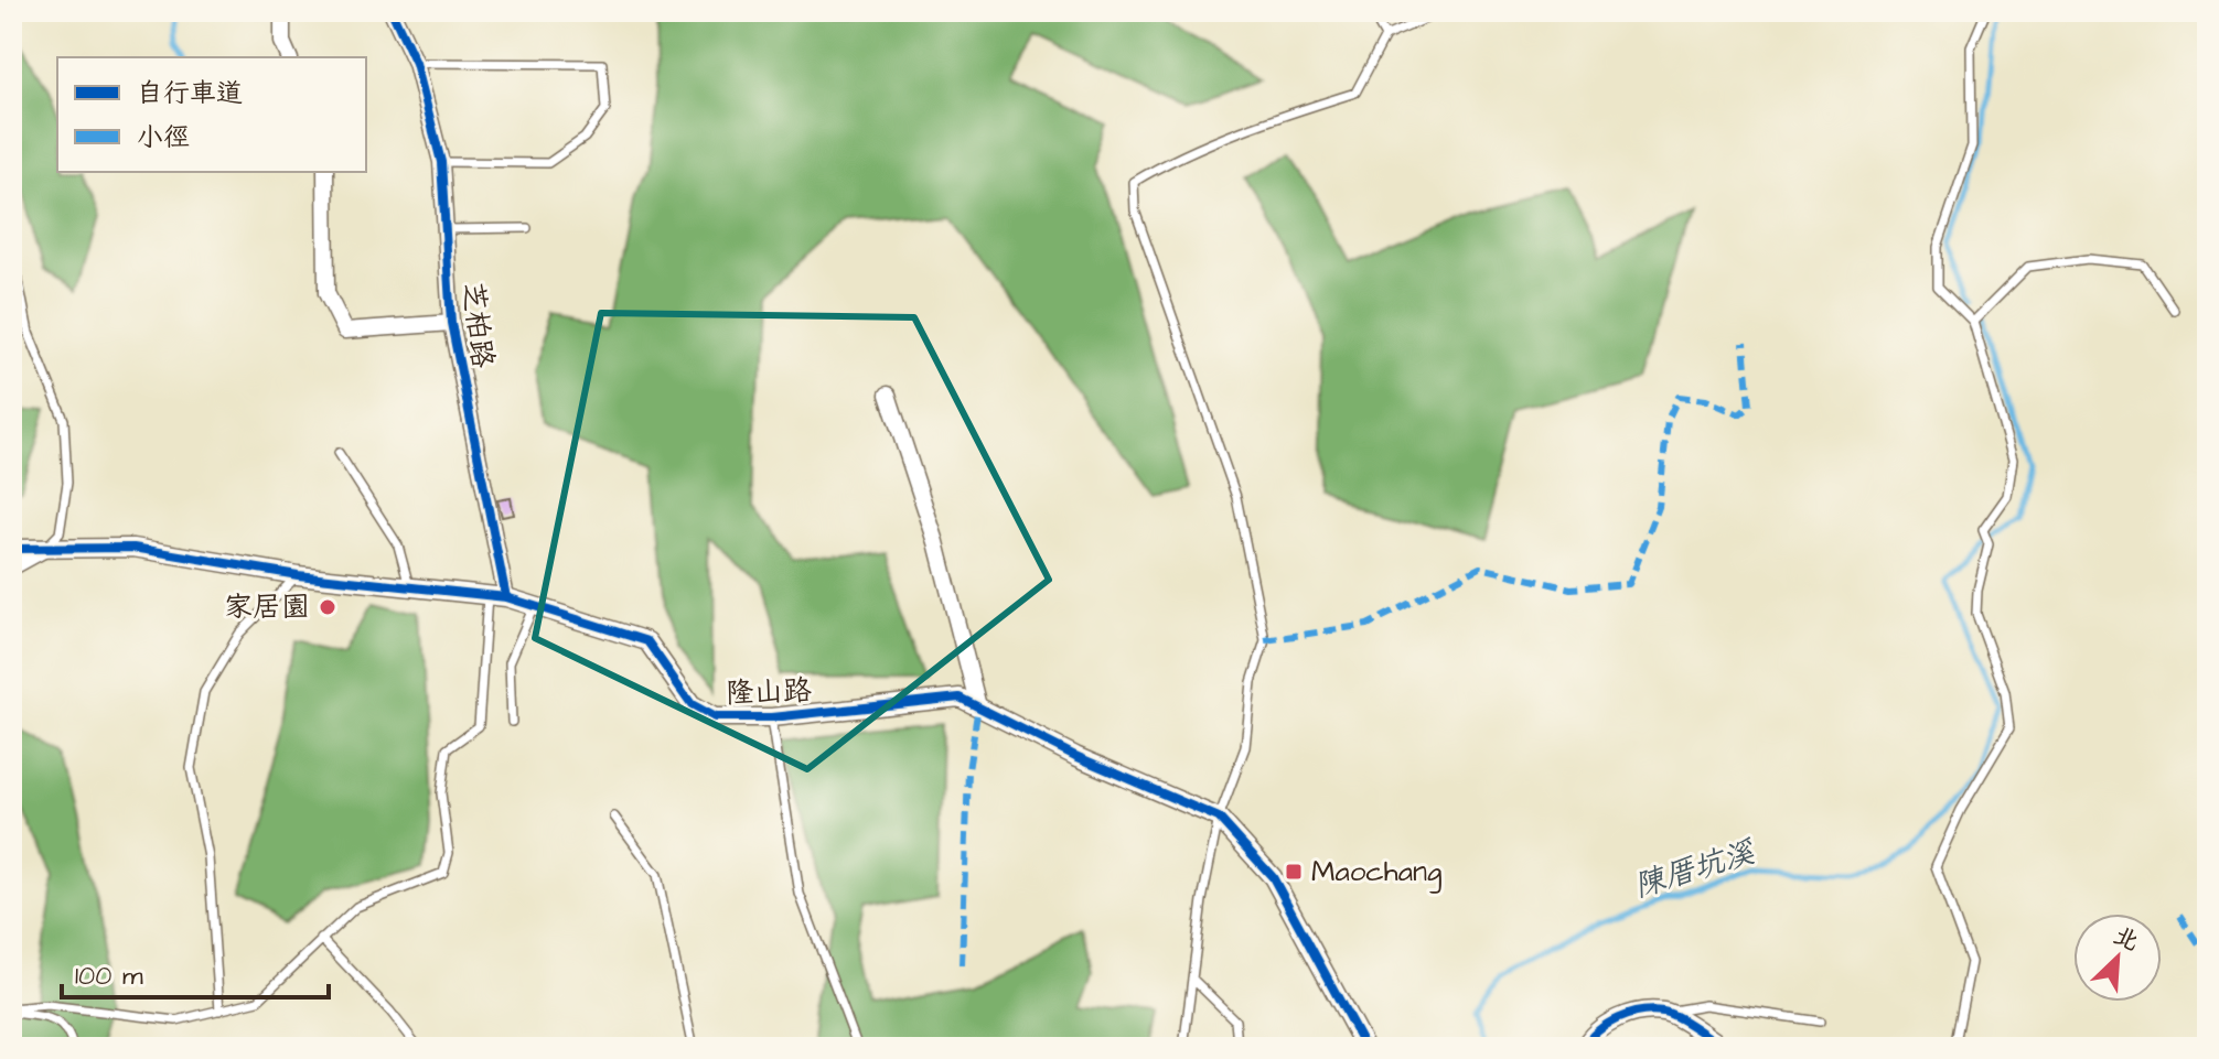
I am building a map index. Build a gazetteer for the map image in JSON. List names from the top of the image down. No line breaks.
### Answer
{"streets":{"street":["芝柏路","隆山路"]},"crossings":[["芝柏路","隆山路"]],"water":["陳厝坑溪"],"places":{"other":["家居園"],"transit":["Maochang"]},"legend":["自行車道","小徑"],"scale_bar":"100 m","north":"top right"}
